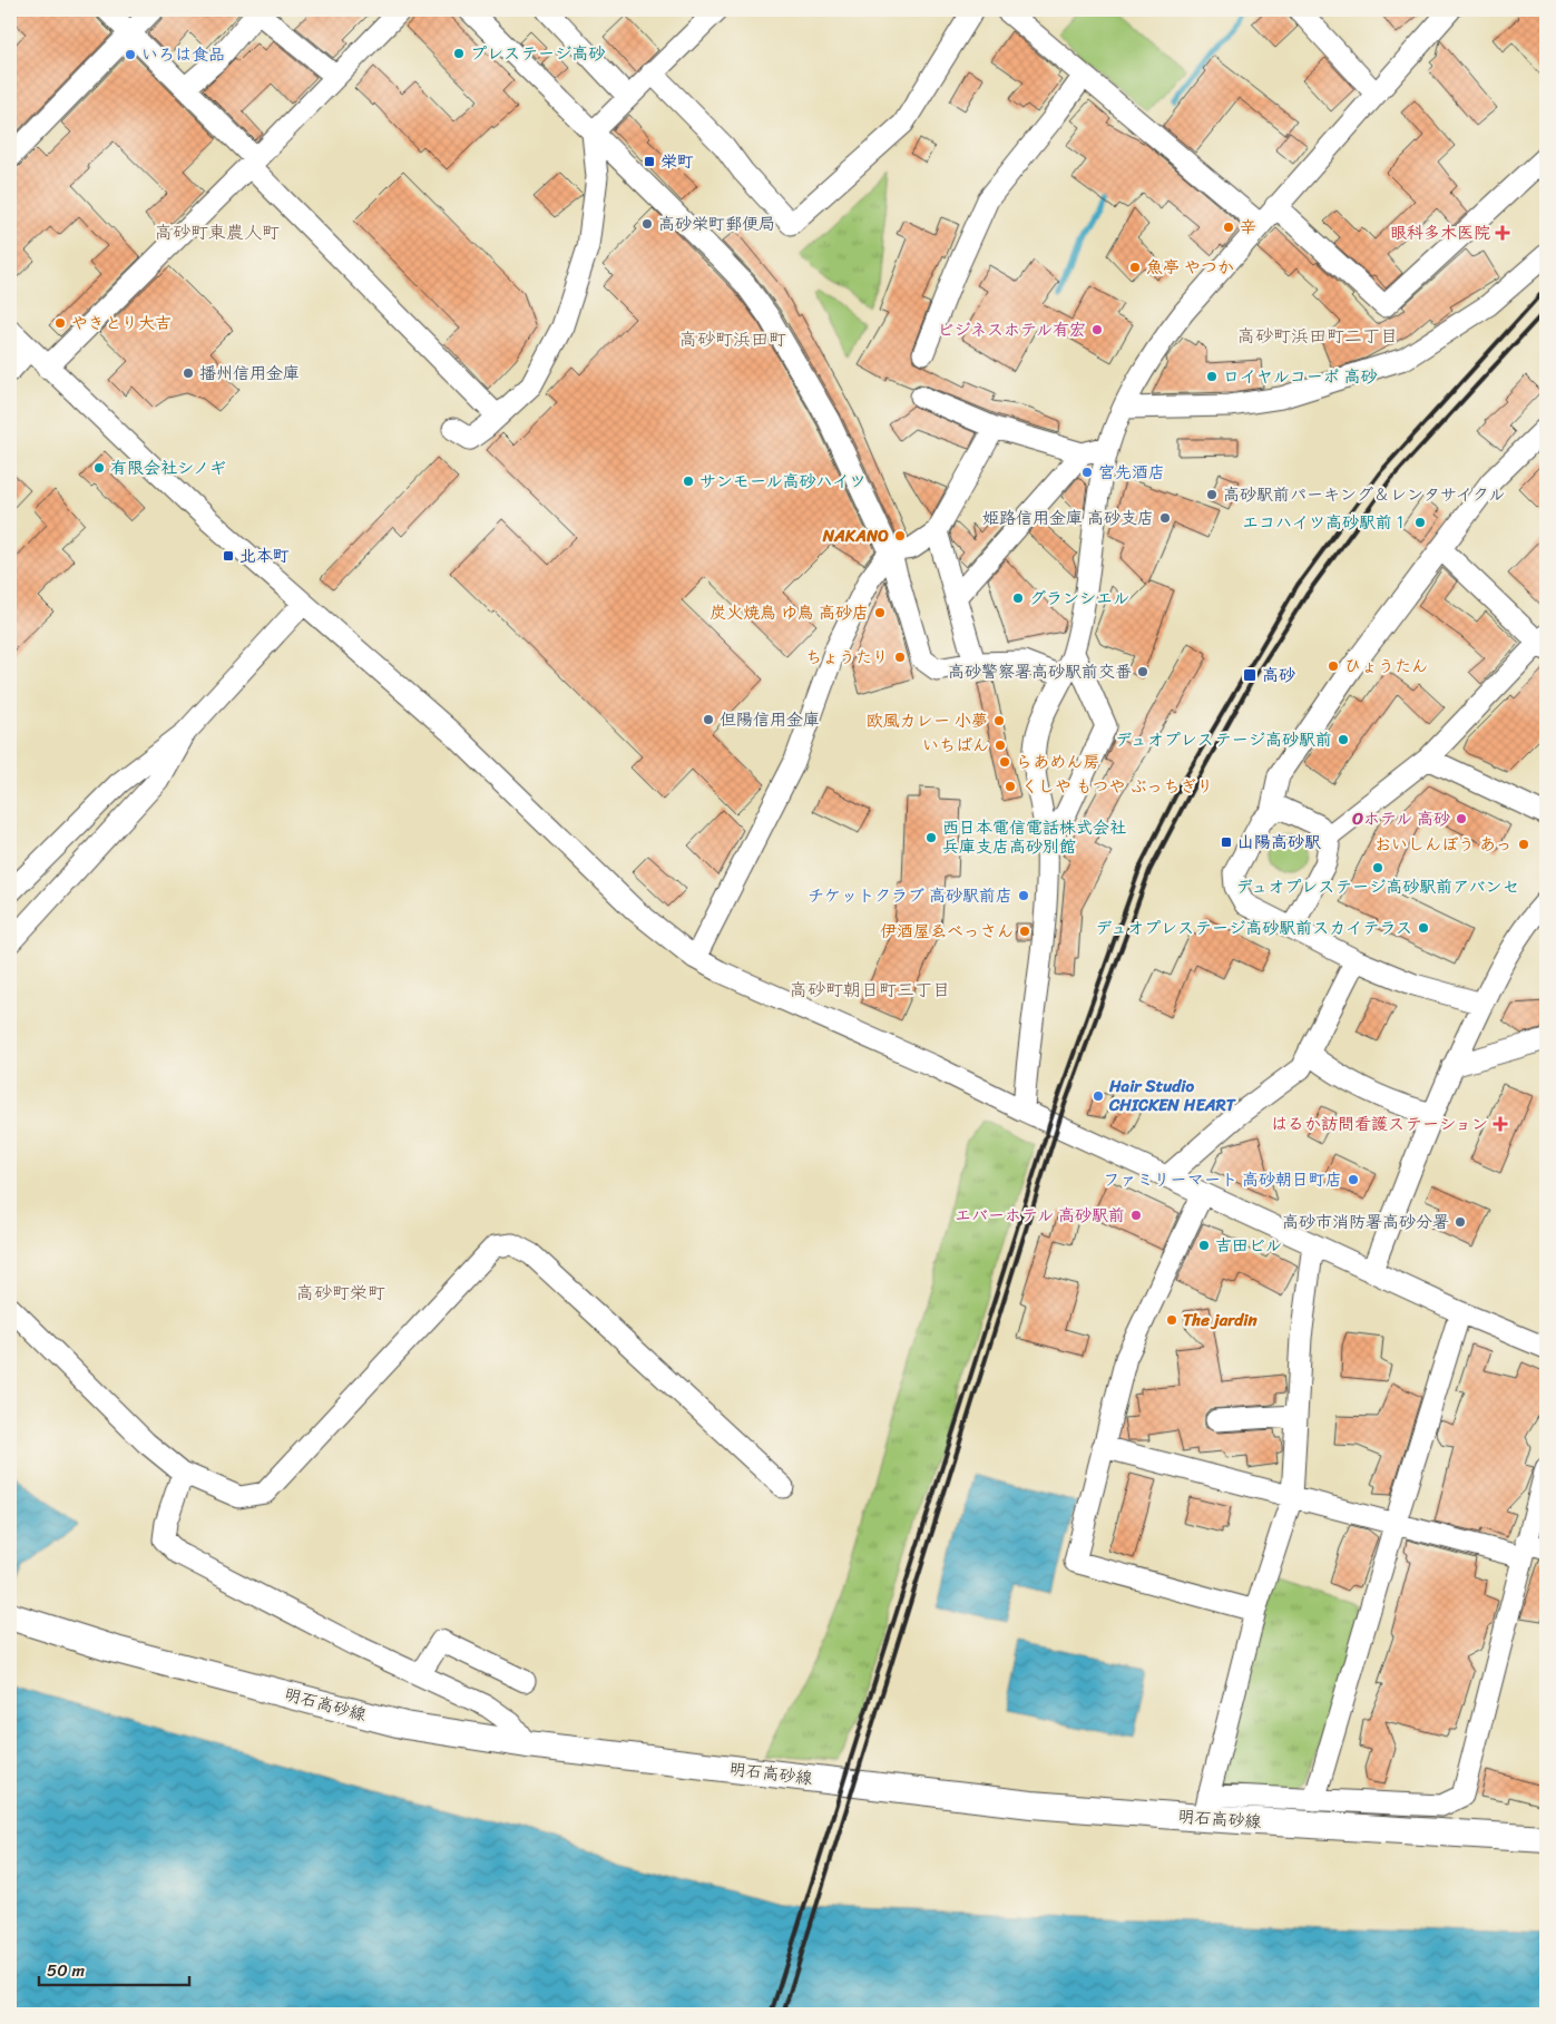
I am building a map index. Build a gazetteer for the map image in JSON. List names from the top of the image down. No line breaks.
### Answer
{"streets":{"main road":["明石高砂線"]},"districts":["高砂町東農人町","高砂町浜田町二丁目","高砂町浜田町","高砂町朝日町三丁目","高砂町栄町"],"places":{"other":["プレステージ高砂","いろは食品","高砂栄町郵便局","辛","魚亭 やつか","やきとり大吉","ビジネスホテル有宏","播州信用金庫","ロイヤルコーポ 高砂","有限会社シノギ","宮先酒店","サンモール高砂ハイツ","高砂駅前パーキング＆レンタサイクル","姫路信用金庫 高砂支店","エコハイツ高砂駅前１","NAKANO","グランシエル","炭火焼鳥 ゆ鳥 高砂店","ちょうたり","ひょうたん","高砂警察署高砂駅前交番","但陽信用金庫","欧風カレー 小夢","デュオプレステージ高砂駅前","いちばん","らあめん房","くしや もつや ぶっちぎり","Oホテル 高砂","西日本電信電話株式会社 兵庫支店高砂別館","おいしんぼう あっ","デュオプレステージ高砂駅前アバンセ","チケットクラブ 高砂駅前店","デュオプレステージ高砂駅前スカイテラス","伊酒屋ゑべっさん","Hair Studio CHICKEN HEART","ファミリーマート 高砂朝日町店","エバーホテル 高砂駅前","高砂市消防署高砂分署","吉田ビル","The jardin"],"transit":["栄町","北本町","高砂","山陽高砂駅"],"health":["眼科多木医院","はるか訪問看護ステーション"]},"scale_bar":"50 m"}
